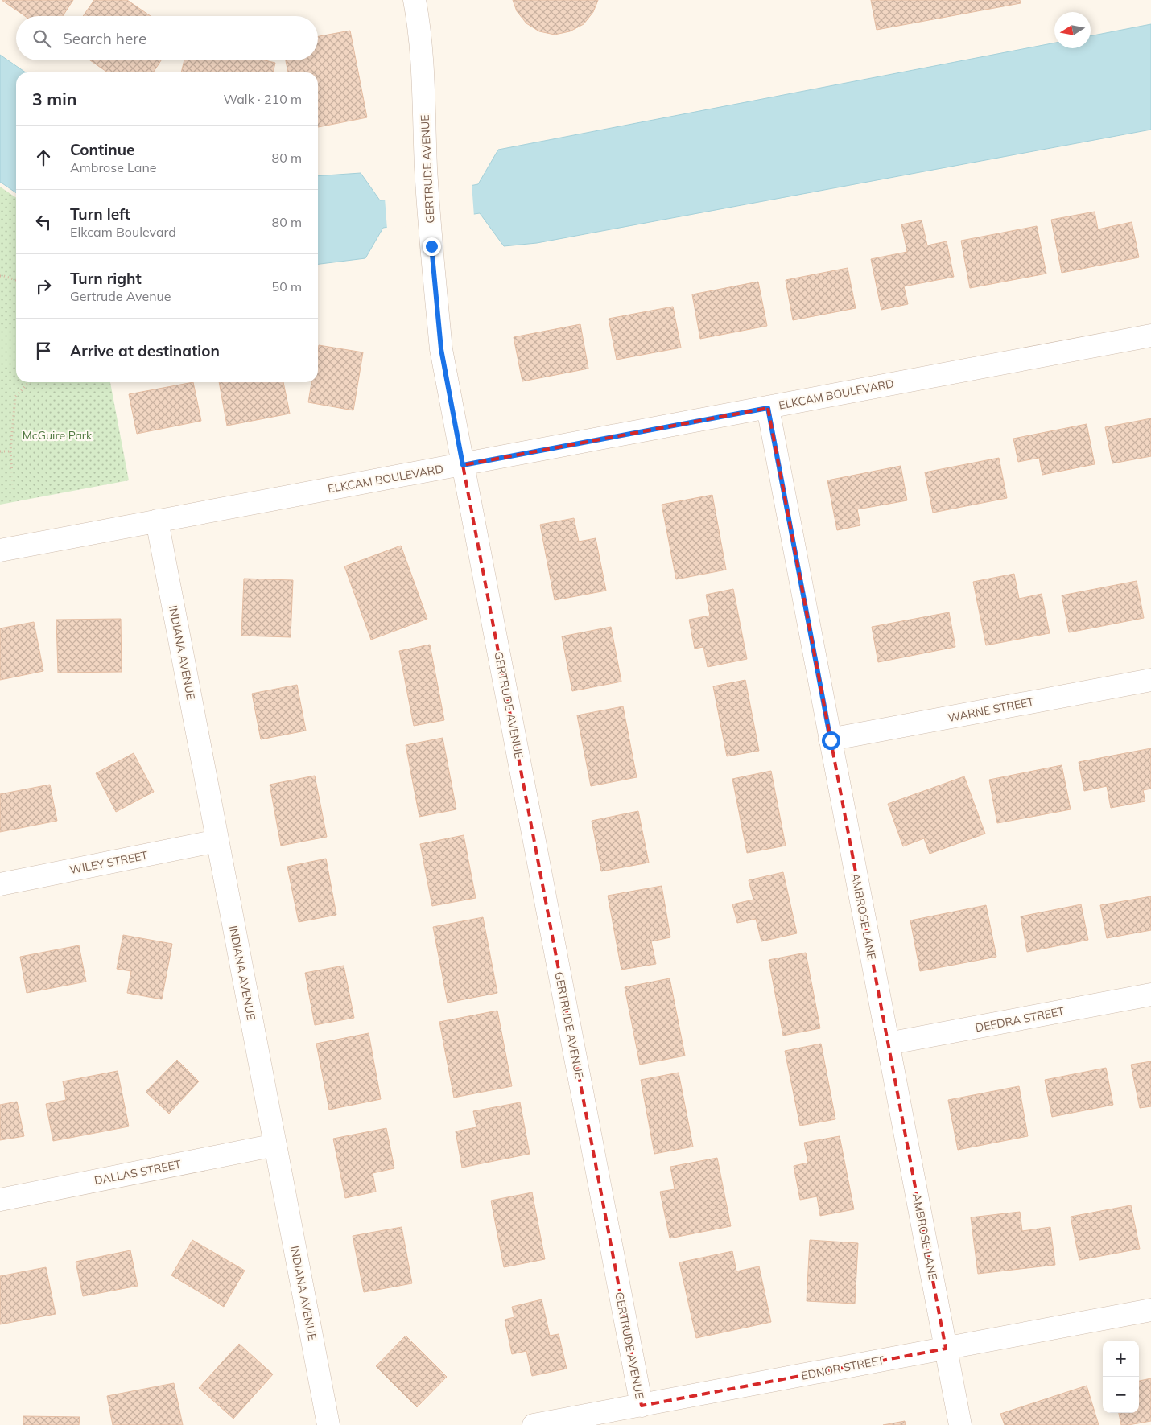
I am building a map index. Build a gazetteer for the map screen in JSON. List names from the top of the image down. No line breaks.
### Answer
{"streets":{"street":["GERTRUDE AVENUE","ELKCAM BOULEVARD","INDIANA AVENUE","WARNE STREET","WILEY STREET","AMBROSE LANE","DEEDRA STREET","DALLAS STREET","EDNOR STREET"]},"crossings":[["GERTRUDE AVENUE","ELKCAM BOULEVARD"],["GERTRUDE AVENUE","EDNOR STREET"],["ELKCAM BOULEVARD","INDIANA AVENUE"],["ELKCAM BOULEVARD","AMBROSE LANE"],["INDIANA AVENUE","WILEY STREET"],["INDIANA AVENUE","DALLAS STREET"],["WARNE STREET","AMBROSE LANE"],["AMBROSE LANE","DEEDRA STREET"],["AMBROSE LANE","EDNOR STREET"]],"parks":["McGuire Park"],"north":"left","page":{"search":"Search here","heading":["3 min","Walk · 210 m"],"list":[["Continue","Ambrose Lane","80 m"],["Turn left","Elkcam Boulevard","80 m"],["Turn right","Gertrude Avenue","50 m"],"Arrive at destination"],"map_buttons":["+","−"]}}
